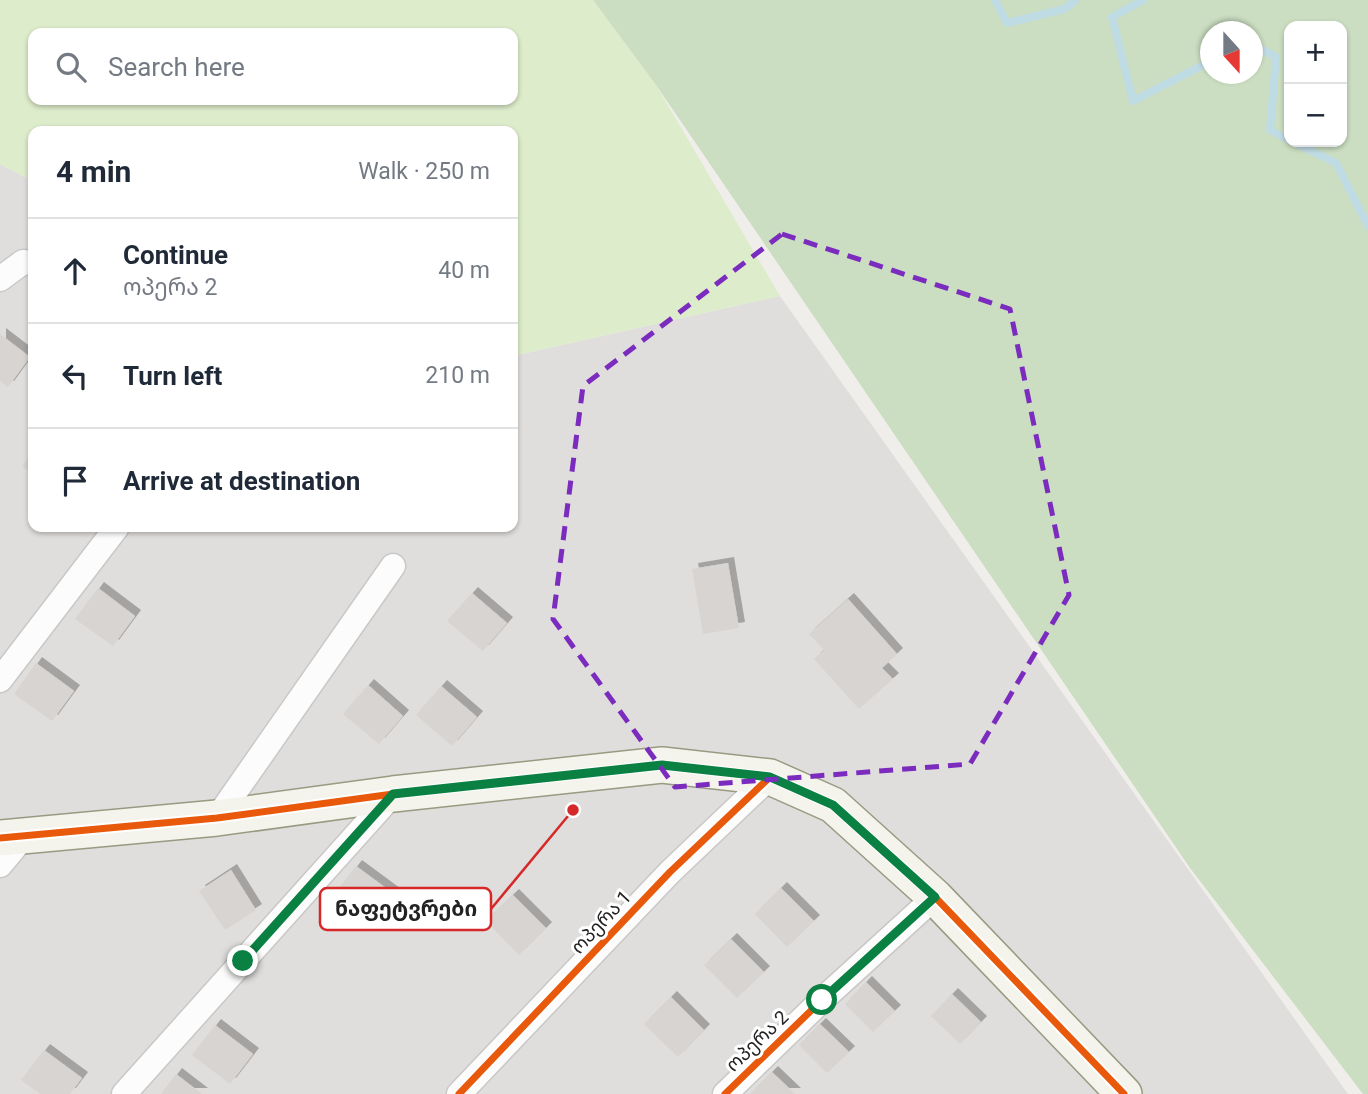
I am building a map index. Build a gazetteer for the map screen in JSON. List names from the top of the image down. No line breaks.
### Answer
{"streets":{"street":["ოპერა 1","ოპერა 2"]},"places":["ნაფეტვრები"],"north":"bottom","page":{"map_buttons":["+","−"],"search":"Search here","heading":["4 min","Walk · 250 m"],"list":[["Continue","ოპერა 2","40 m"],["Turn left","210 m"],"Arrive at destination"]}}
